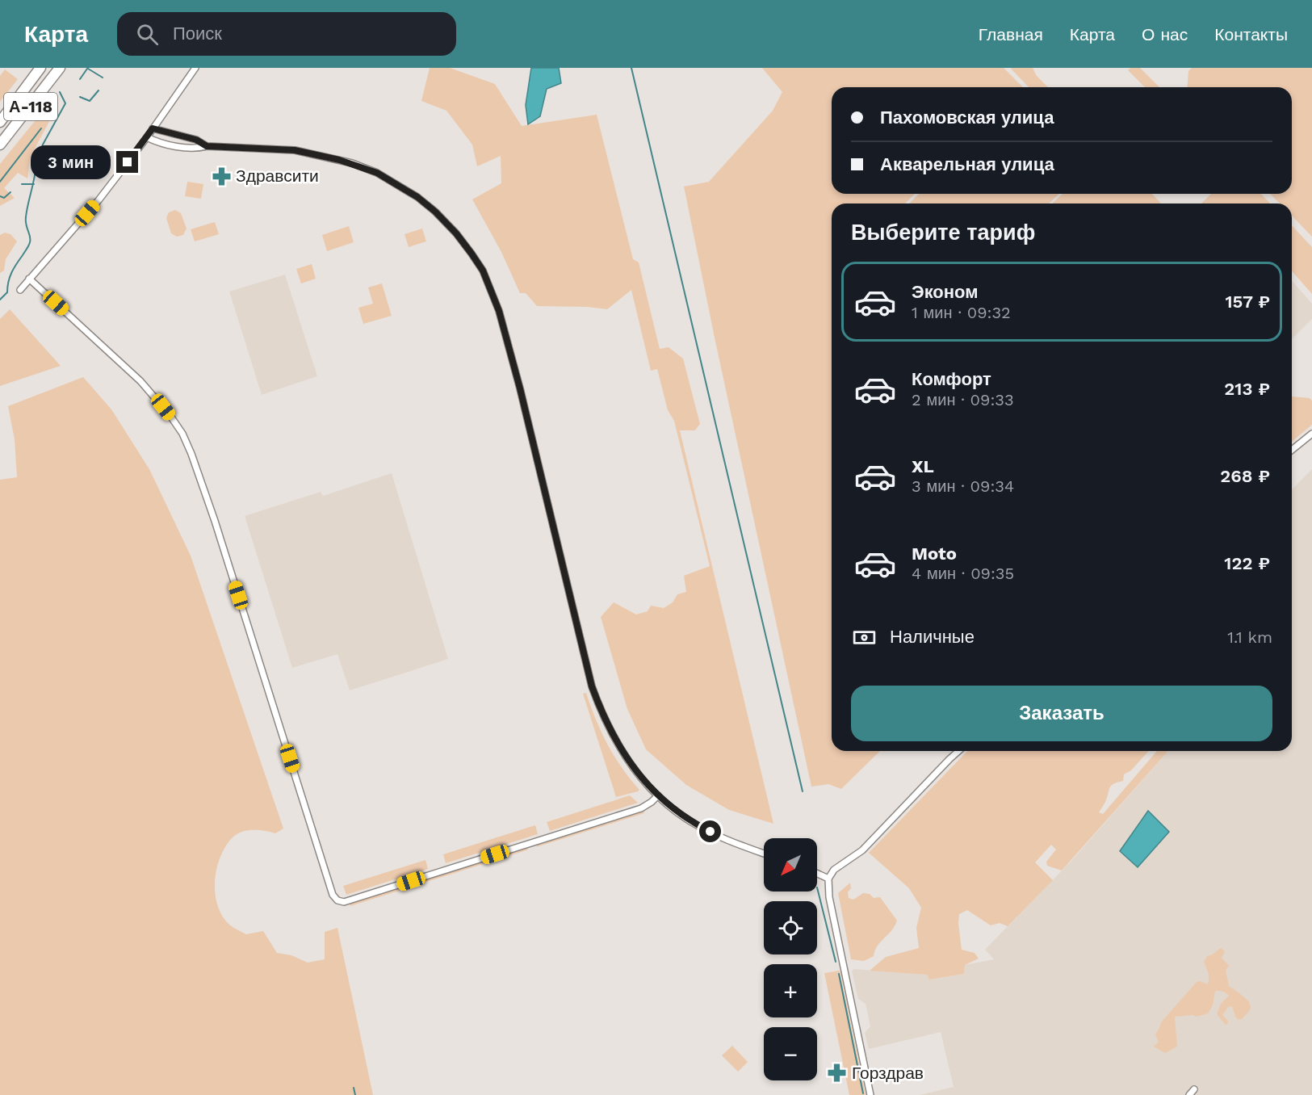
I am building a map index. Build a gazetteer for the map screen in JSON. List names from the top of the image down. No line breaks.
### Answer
{"streets":{"highway":["А-118"]},"places":{"pharmacy":["Здравсити","Горздрав"]},"north":"bottom left","page":{"header":"Карта","search":"Поиск","nav":["Главная","Карта","О нас","Контакты"],"banner":["Пахомовская улица","Акварельная улица"],"bubble":"3 мин","heading":"Выберите тариф","list":[{"name":"Эконом","note":"1 мин · 09:32","value":"157 ₽"},{"name":"Комфорт","note":"2 мин · 09:33","value":"213 ₽"},{"name":"XL","note":"3 мин · 09:34","value":"268 ₽"},{"name":"Moto","note":"4 мин · 09:35","value":"122 ₽"}],"pay":["Наличные","1.1 km"],"buttons":"Заказать","map_buttons":["+","−"]}}
